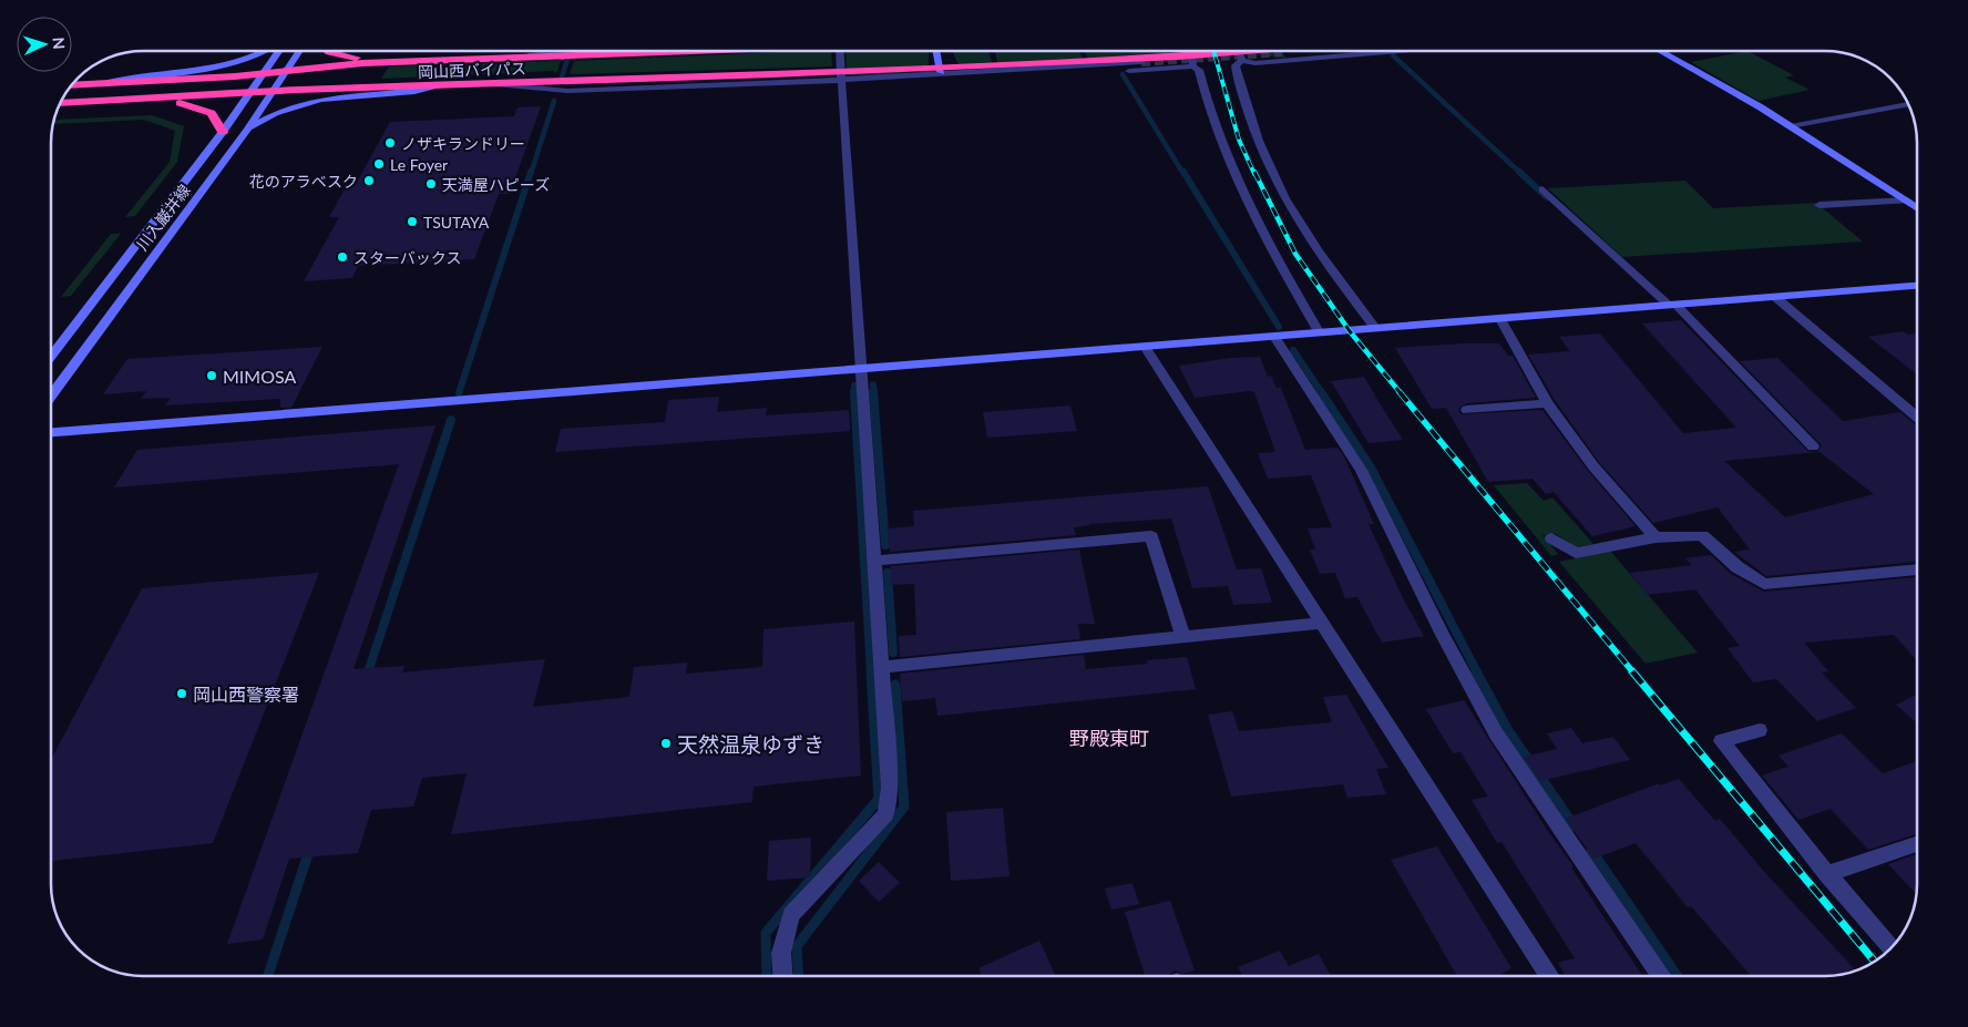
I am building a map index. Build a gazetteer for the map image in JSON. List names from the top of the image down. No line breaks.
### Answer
{"streets":{"highway":["岡山西バイパス"],"street":["川入巌井線"]},"crossings":[["岡山西バイパス","川入巌井線"]],"districts":["野殿東町"],"places":["ノザキランドリー","Le Foyer","花のアラベスク","天満屋ハピーズ","TSUTAYA","スターバックス","MIMOSA","岡山西警察署","天然温泉ゆずき"],"north":"right"}
